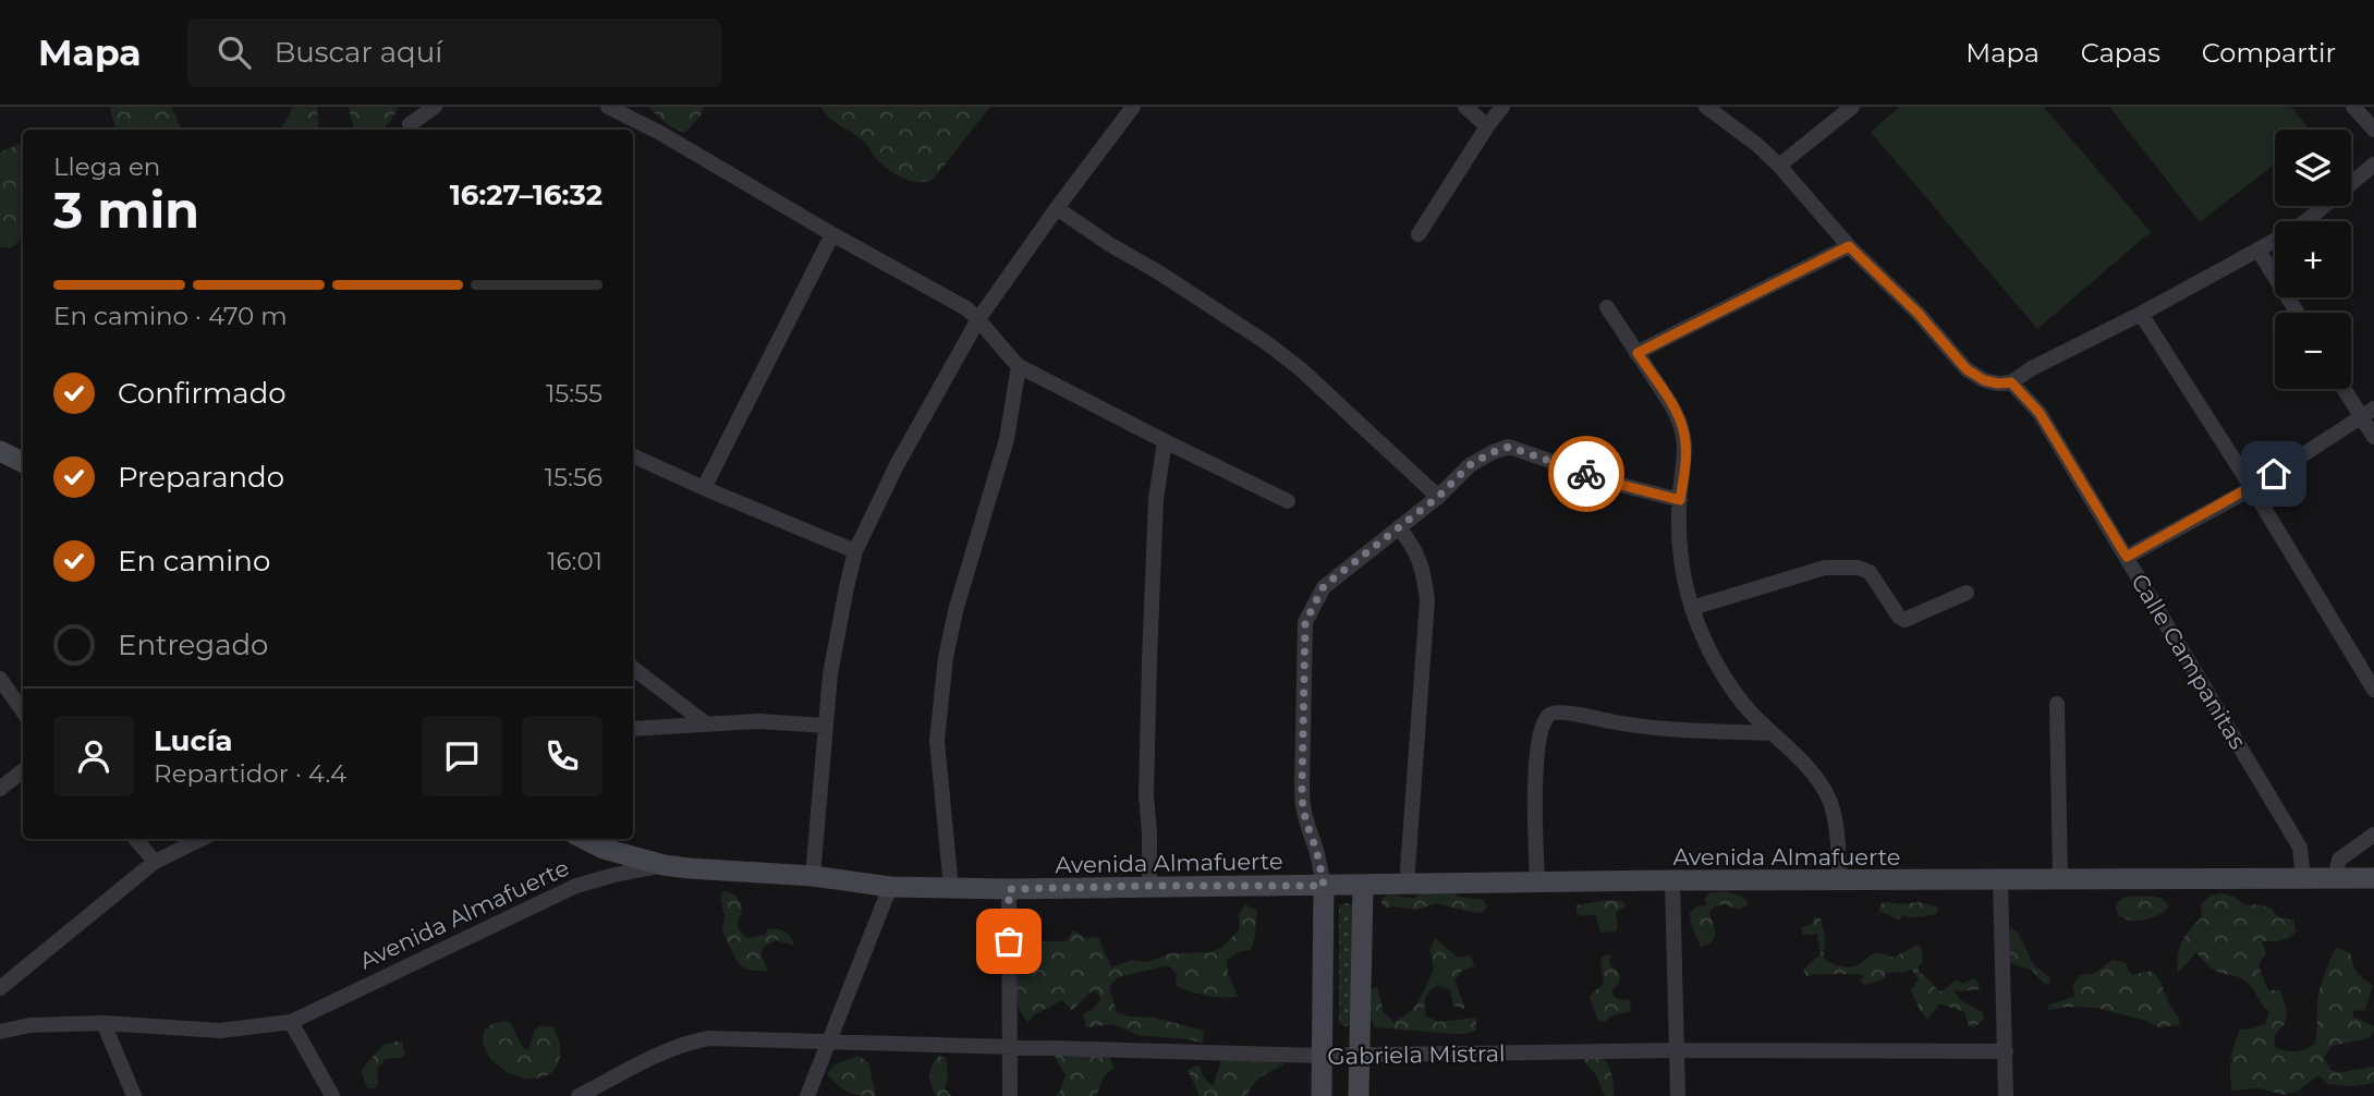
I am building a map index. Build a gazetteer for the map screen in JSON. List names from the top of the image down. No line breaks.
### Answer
{"streets":{"street":["Calle Campanitas","Avenida Almafuerte","Gabriela Mistral"]},"crossings":[["Calle Campanitas","Avenida Almafuerte"]],"page":{"header":"Mapa","search":"Buscar aquí","nav":["Mapa","Capas","Compartir"],"map_buttons":["+","−"],"heading":["3 min","Llega en","16:27–16:32"],"panel":["Lucía","Repartidor · 4.4"],"bar":"En camino · 470 m","list":[["Confirmado","15:55"],["Preparando","15:56"],["En camino","16:01"],"Entregado"]}}
